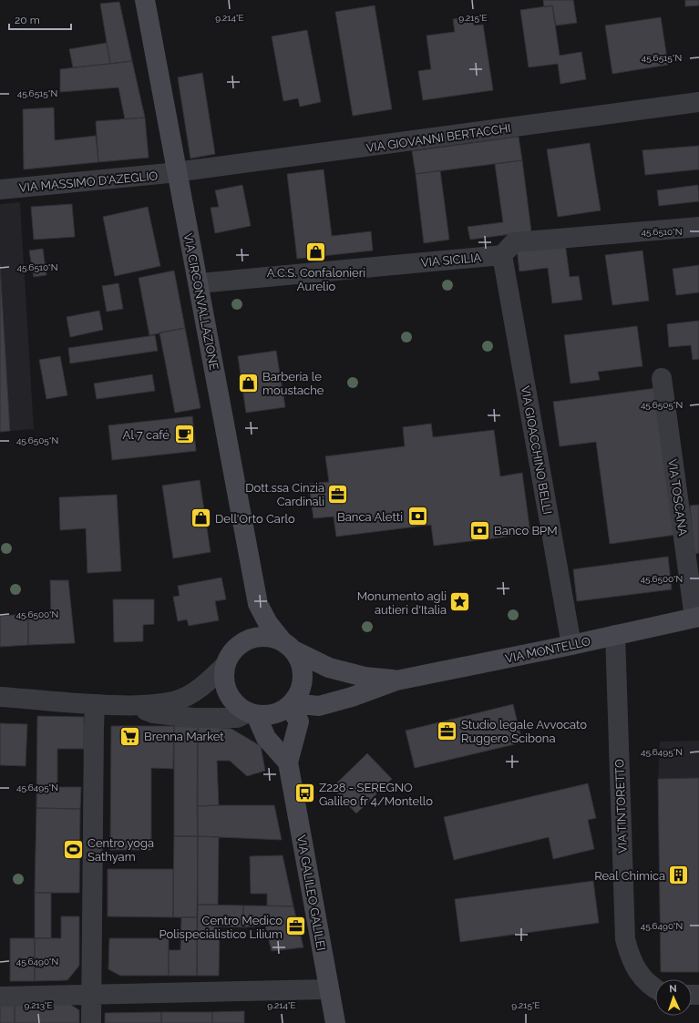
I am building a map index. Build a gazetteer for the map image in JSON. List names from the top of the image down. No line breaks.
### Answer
{"streets":{"street":["VIA GIOVANNI BERTACCHI","VIA MASSIMO D'AZEGLIO","VIA SICILIA","VIA CIRCONVALLAZIONE","VIA GIOACCHINO BELLI","VIA TOSCANA","VIA MONTELLO","VIA TINTORETTO","VIA GALILEO GALILEI"]},"crossings":[["VIA GIOVANNI BERTACCHI","VIA MASSIMO D'AZEGLIO"],["VIA GIOVANNI BERTACCHI","VIA CIRCONVALLAZIONE"],["VIA MASSIMO D'AZEGLIO","VIA CIRCONVALLAZIONE"],["VIA SICILIA","VIA CIRCONVALLAZIONE"],["VIA SICILIA","VIA GIOACCHINO BELLI"],["VIA CIRCONVALLAZIONE","VIA MONTELLO"],["VIA CIRCONVALLAZIONE","VIA GALILEO GALILEI"],["VIA GIOACCHINO BELLI","VIA MONTELLO"],["VIA TOSCANA","VIA MONTELLO"],["VIA MONTELLO","VIA TINTORETTO"],["VIA MONTELLO","VIA GALILEO GALILEI"]],"places":{"shop":["A.C.S. Confalonieri Aurelio","Barberia le moustache","Dell'Orto Carlo"],"cafe":["Al 7 café"],"office":["Dott.ssa Cinzia Cardinali","Studio legale Avvocato Ruggero Scibona","Centro Medico Polispecialistico Lilium"],"bank":["Banca Aletti","Banco BPM"],"place":["Monumento agli autieri d'Italia"],"supermarket":["Brenna Market"],"bus stop":["Z228 - SEREGNO Galileo fr 4/Montello"],"sports":["Centro yoga Sathyam"],"building":["Real Chimica"]},"scale_bar":"20 m","north":"top","coordinates":["9.214°E","9.215°E","45.6515°N","45.6510°N","45.6505°N","45.6500°N","45.6495°N","45.6490°N","9.213°E"]}
